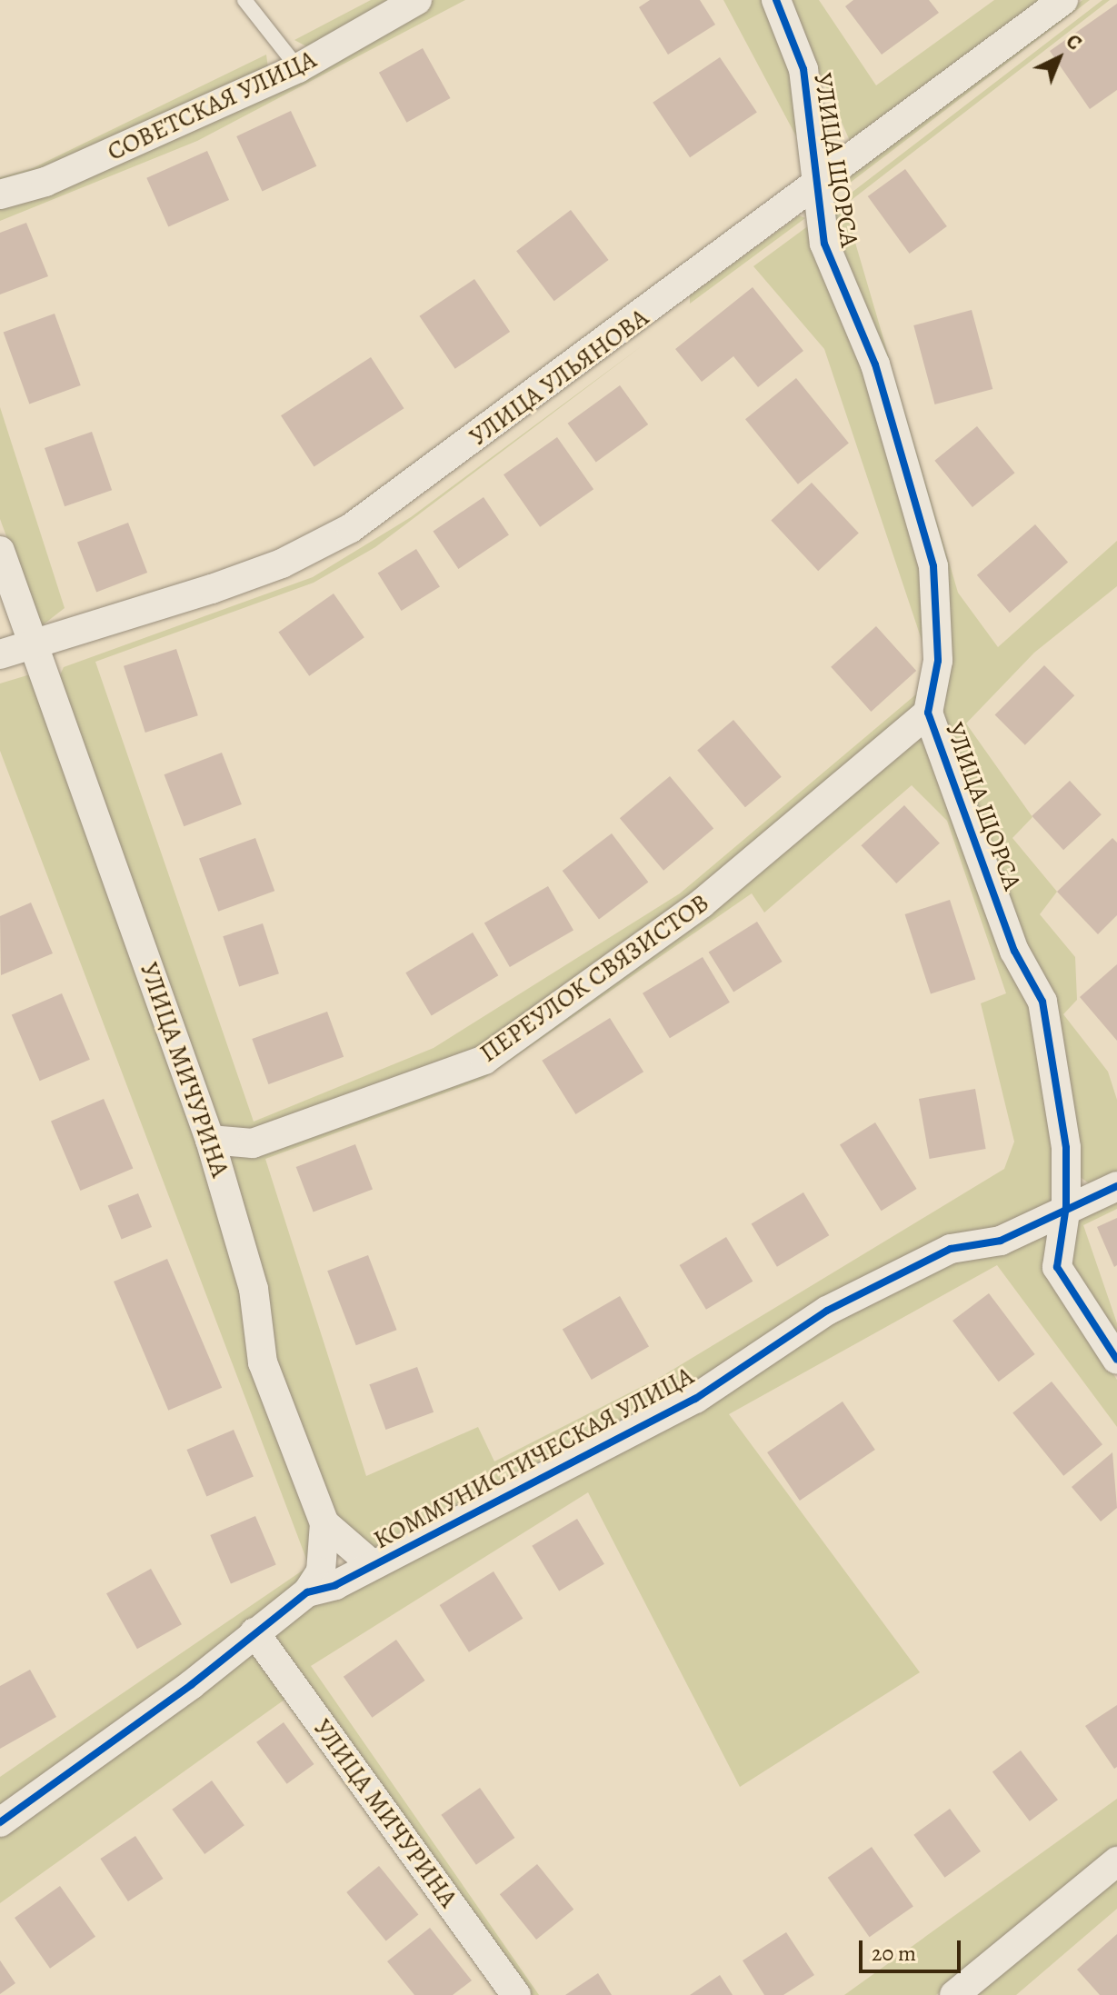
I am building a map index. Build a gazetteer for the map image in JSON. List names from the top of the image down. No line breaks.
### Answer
{"streets":{"street":["СОВЕТСКАЯ УЛИЦА","УЛИЦА ЩОРСА","УЛИЦА УЛЬЯНОВА","ПЕРЕУЛОК СВЯЗИСТОВ","УЛИЦА МИЧУРИНА","КОММУНИСТИЧЕСКАЯ УЛИЦА"]},"crossings":[["УЛИЦА ЩОРСА","УЛИЦА УЛЬЯНОВА"],["УЛИЦА ЩОРСА","ПЕРЕУЛОК СВЯЗИСТОВ"],["УЛИЦА ЩОРСА","КОММУНИСТИЧЕСКАЯ УЛИЦА"],["УЛИЦА УЛЬЯНОВА","УЛИЦА МИЧУРИНА"],["ПЕРЕУЛОК СВЯЗИСТОВ","УЛИЦА МИЧУРИНА"],["УЛИЦА МИЧУРИНА","КОММУНИСТИЧЕСКАЯ УЛИЦА"]],"scale_bar":"20 m","north":"top right"}
